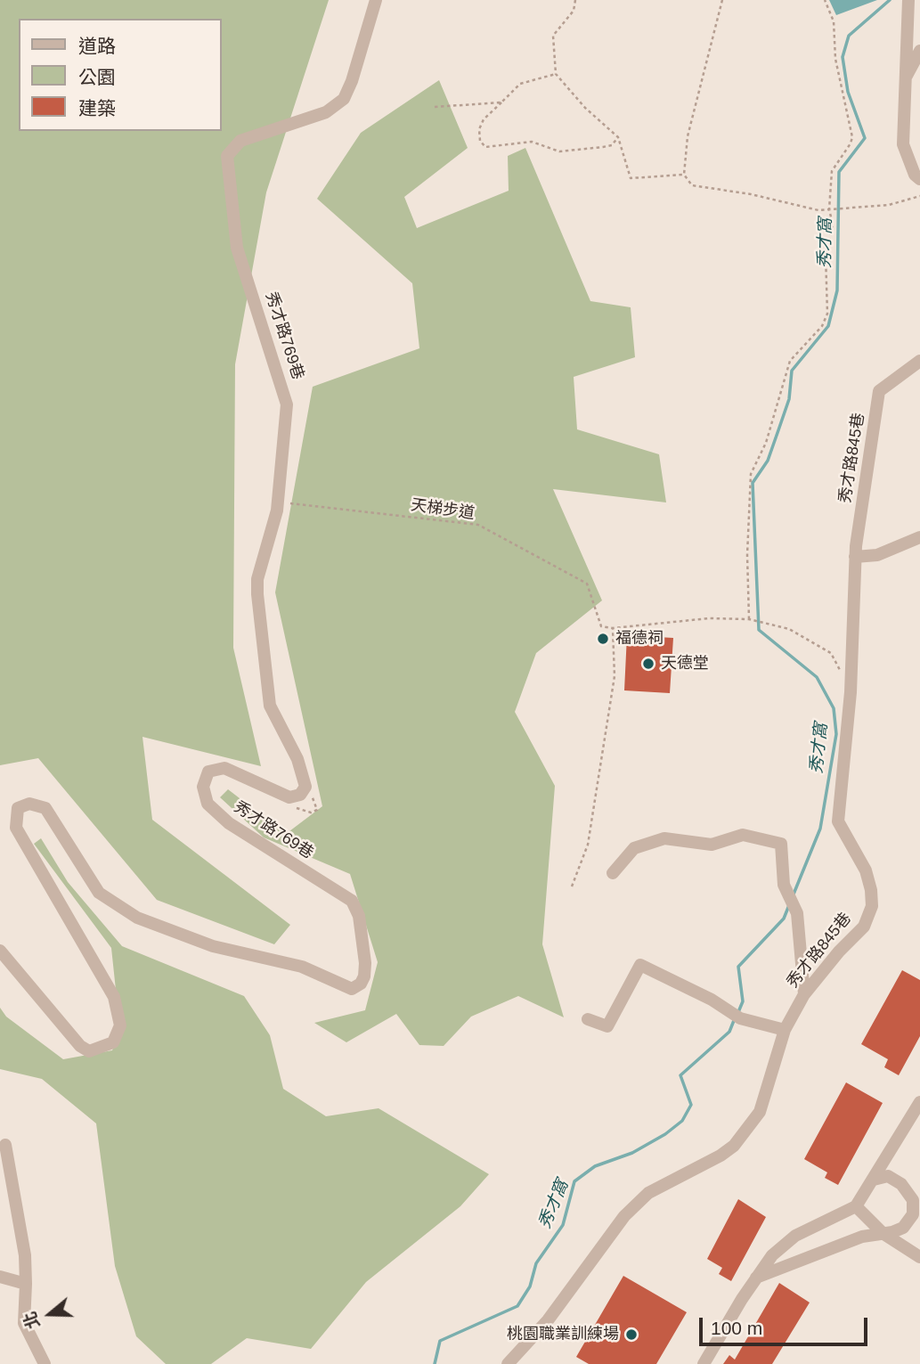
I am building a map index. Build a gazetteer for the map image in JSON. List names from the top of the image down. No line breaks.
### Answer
{"streets":{"street":["秀才路769巷","秀才路845巷"],"path":["天梯步道"]},"crossings":[["秀才路769巷","天梯步道"]],"water":["秀才窩"],"places":["福德祠","天德堂","桃園職業訓練場"],"legend":["道路","公園","建築"],"scale_bar":"100 m","north":"left"}
